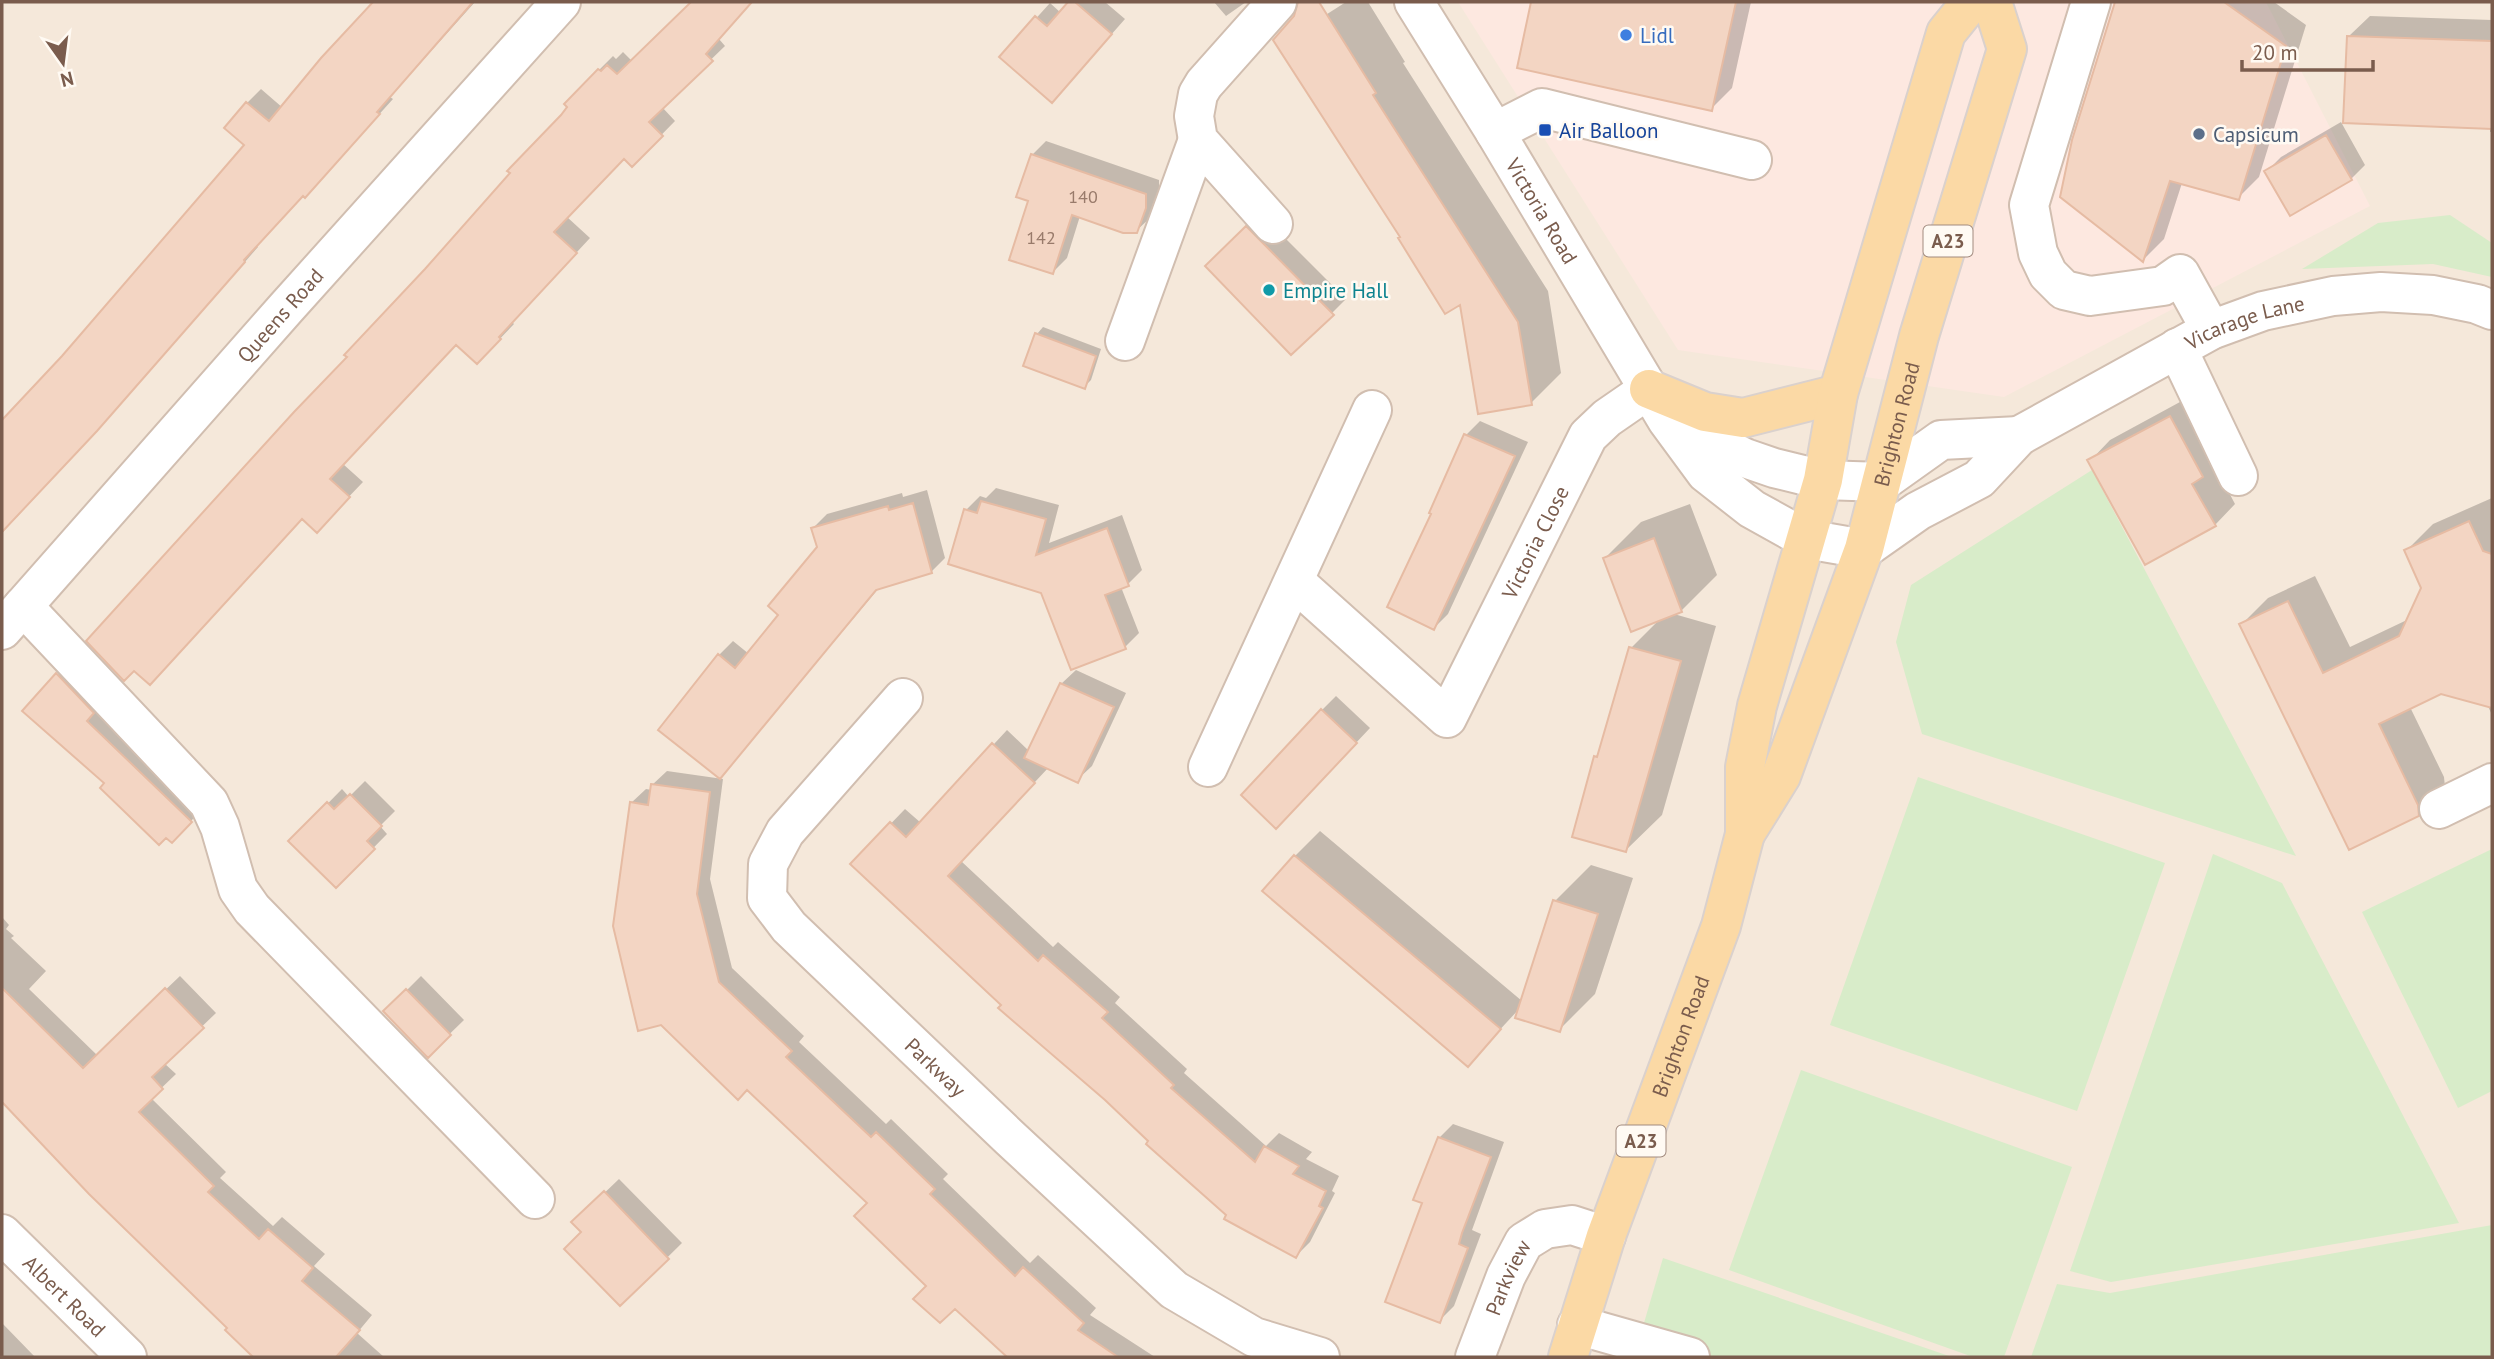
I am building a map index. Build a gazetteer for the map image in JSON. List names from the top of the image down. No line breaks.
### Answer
{"streets":{"main road":["A23","Brighton Road"],"street":["Victoria Road","Queens Road","Vicarage Lane","Victoria Close","Parkway","Parkview","Albert Road"]},"crossings":[["Victoria Road","Vicarage Lane"],["Victoria Road","Brighton Road"],["Victoria Road","Victoria Close"],["Vicarage Lane","Brighton Road"],["Brighton Road","Parkview"]],"places":{"other":["Lidl","Capsicum","Empire Hall"],"transit":["Air Balloon"]},"house_numbers":["140","142"],"scale_bar":"20 m","north":"bottom"}
